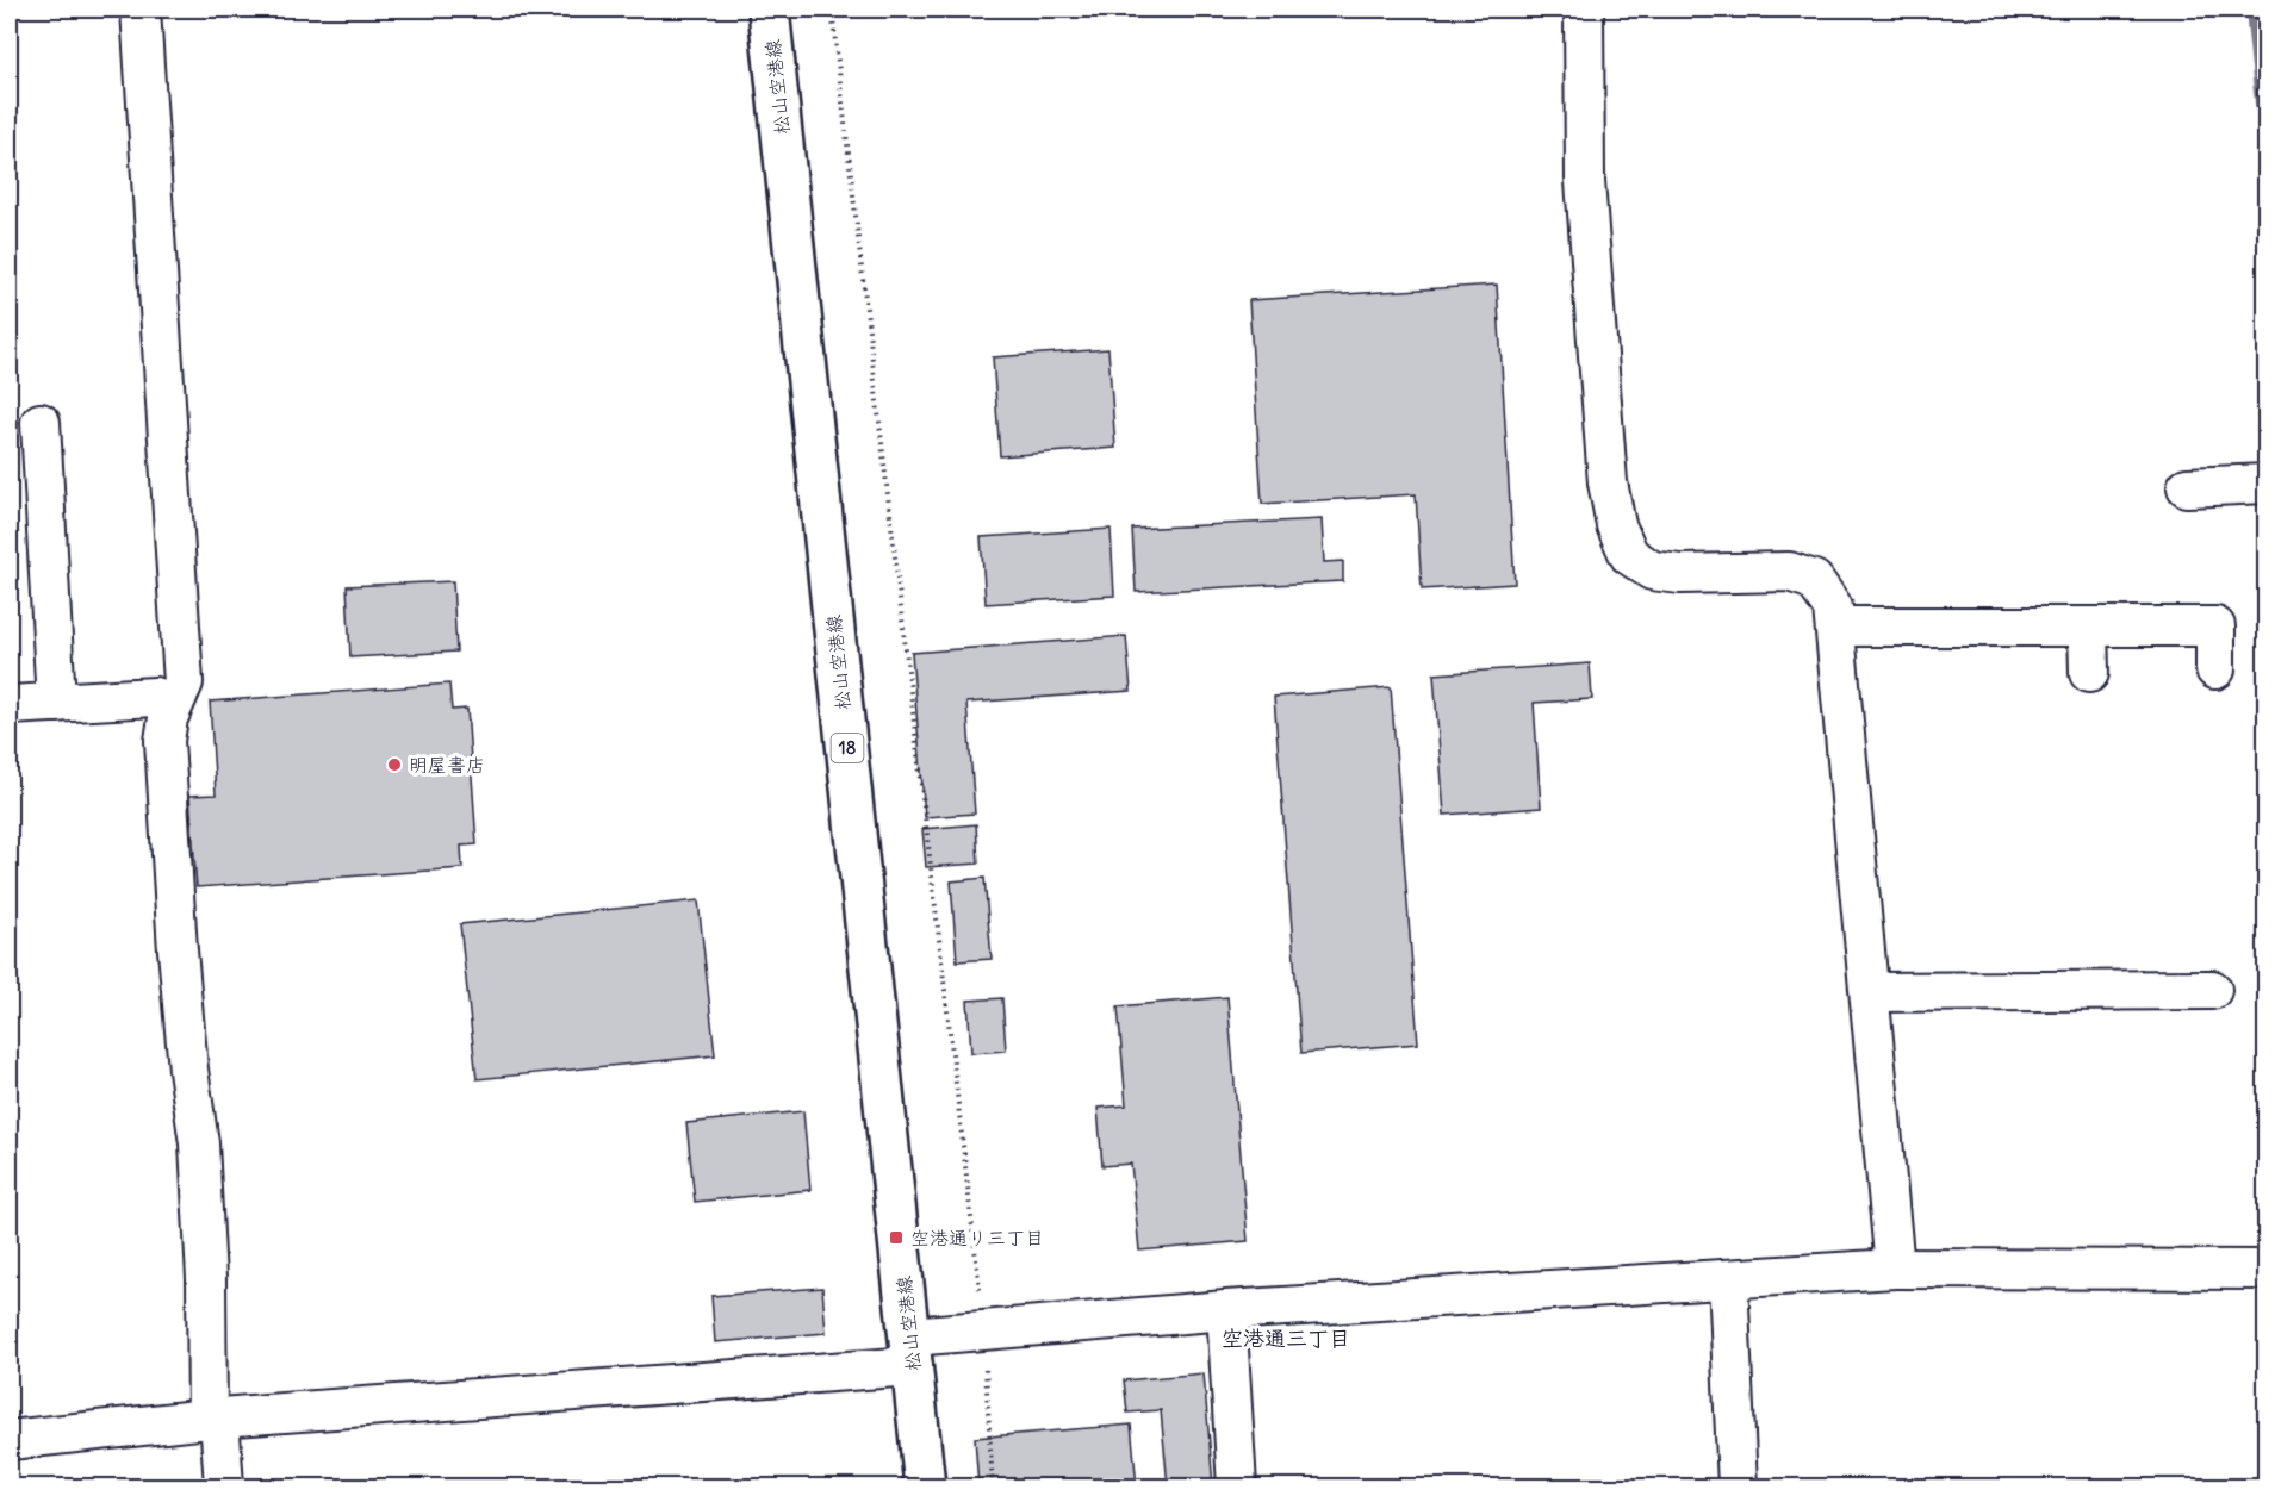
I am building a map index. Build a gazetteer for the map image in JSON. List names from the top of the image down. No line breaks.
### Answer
{"streets":{"main road":["松山空港線","18"]},"districts":["空港通三丁目"],"places":{"other":["明屋書店"],"transit":["空港通り三丁目"]}}
